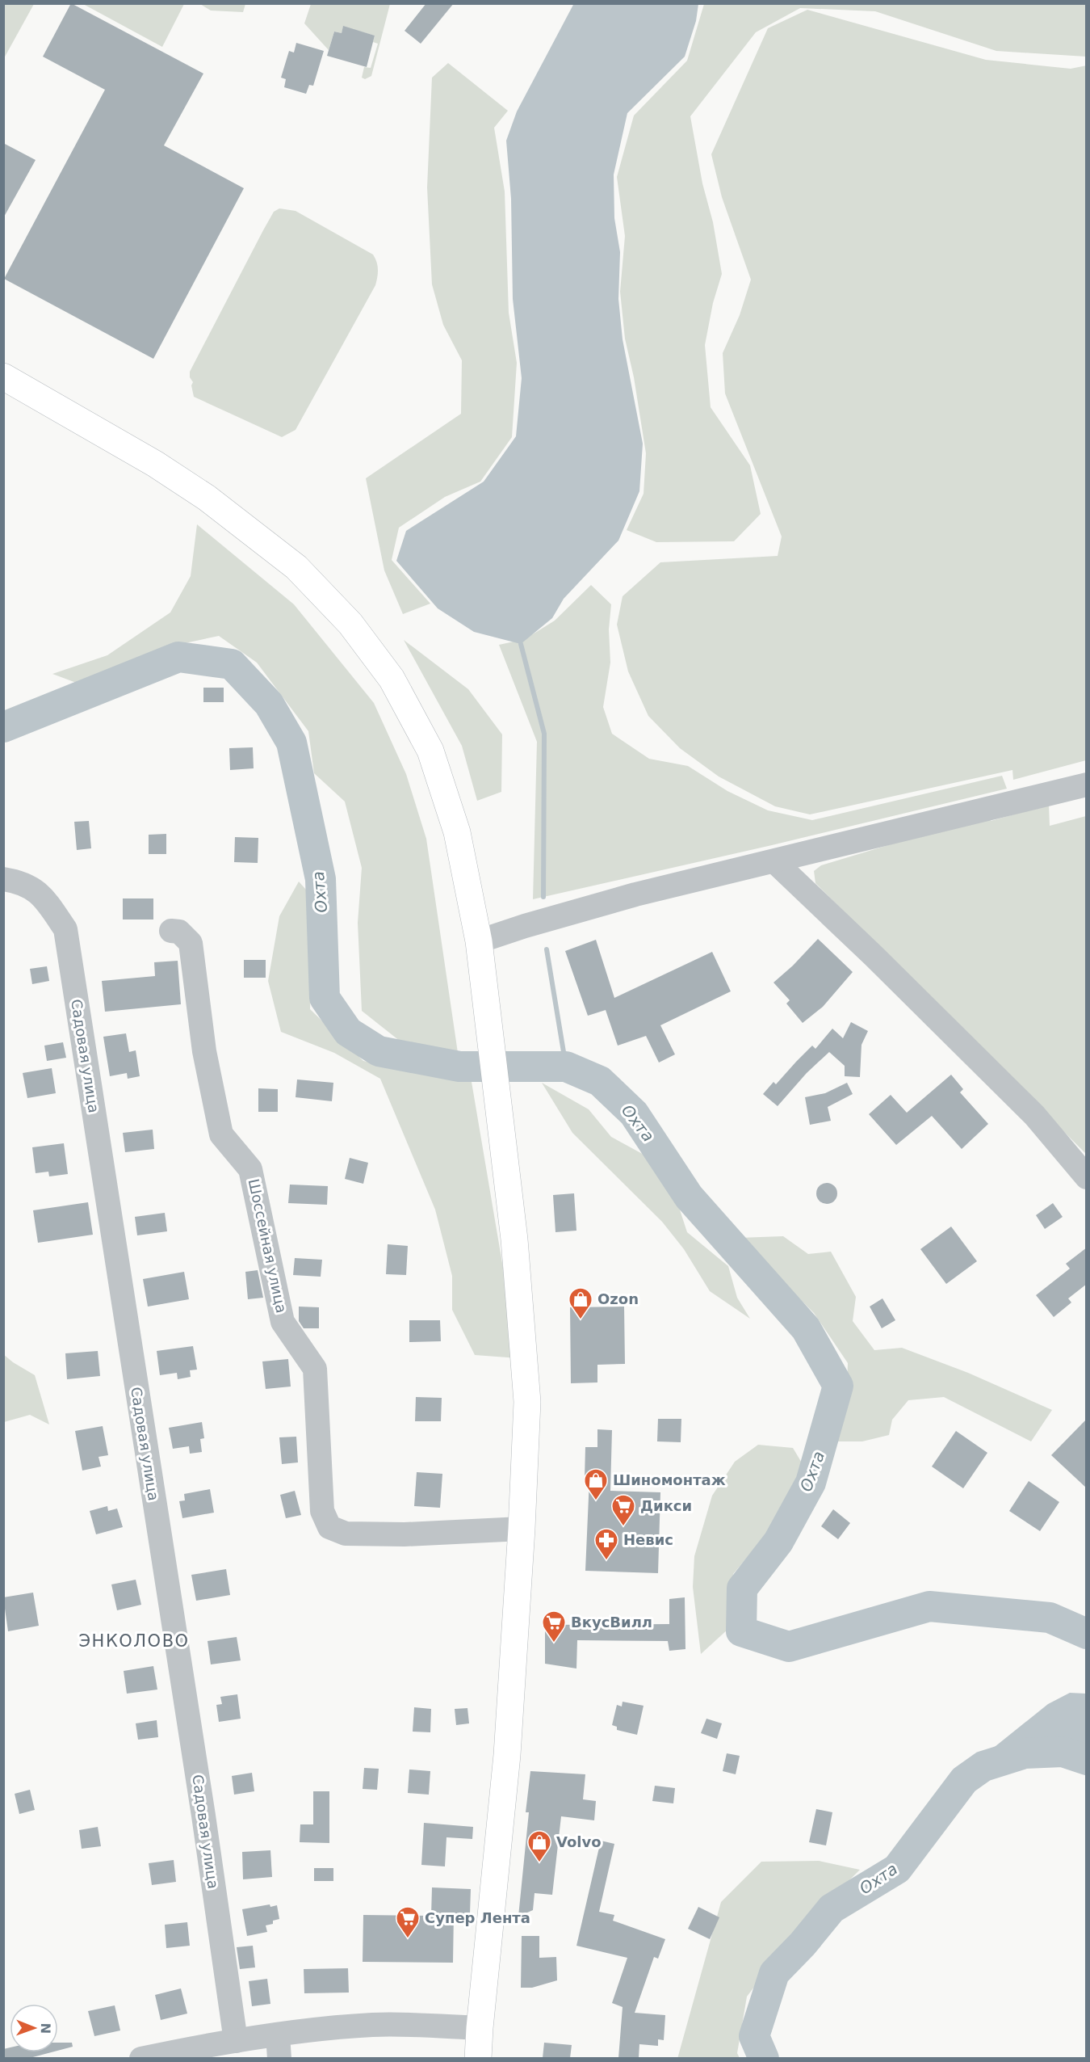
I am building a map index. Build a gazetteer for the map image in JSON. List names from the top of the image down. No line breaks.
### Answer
{"streets":{"street":["Садовая улица","Шоссейная улица"]},"districts":["ЭНКОЛОВО"],"water":["Охта"],"places":{"shop":["Ozon","Шиномонтаж","Volvo"],"supermarket":["Дикси","ВкусВилл","Супер Лента"],"pharmacy":["Невис"]},"north":"right"}
